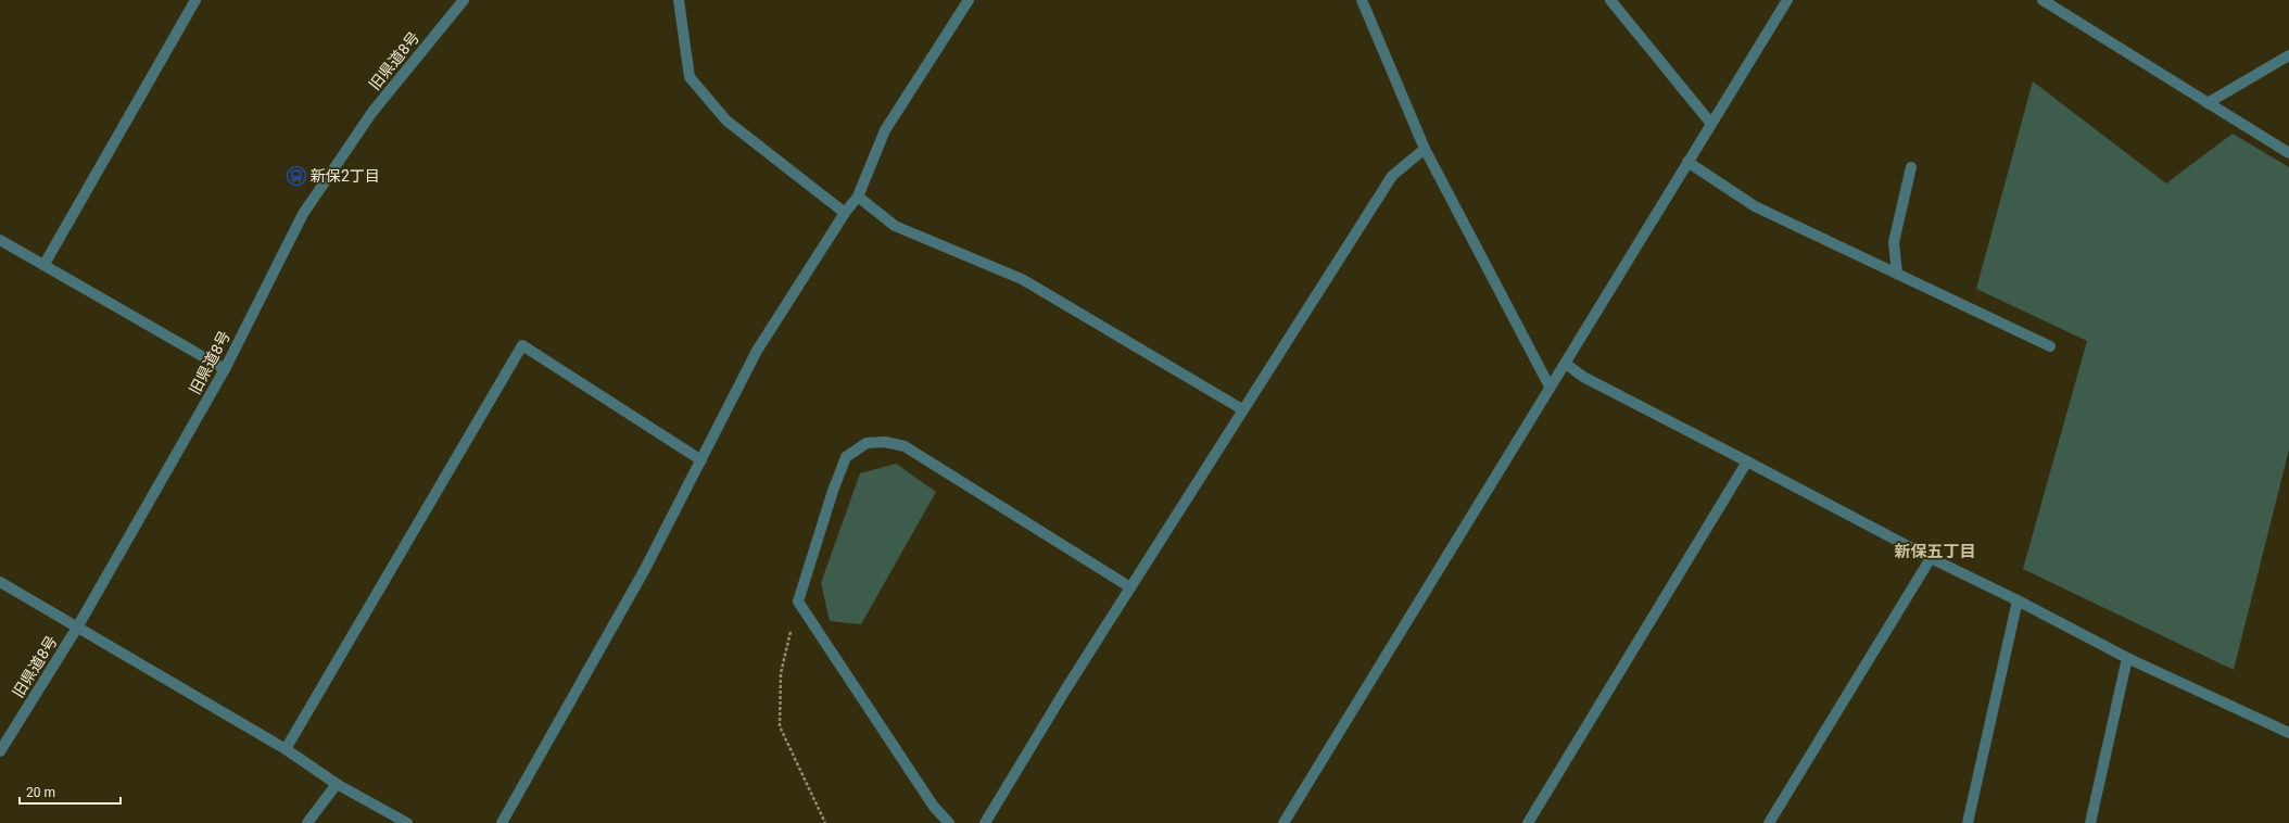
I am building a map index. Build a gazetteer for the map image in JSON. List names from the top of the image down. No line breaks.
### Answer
{"streets":{"street":["旧県道8号"]},"districts":["新保五丁目"],"places":{"bus stop":["新保2丁目"]},"scale_bar":"20 m"}
